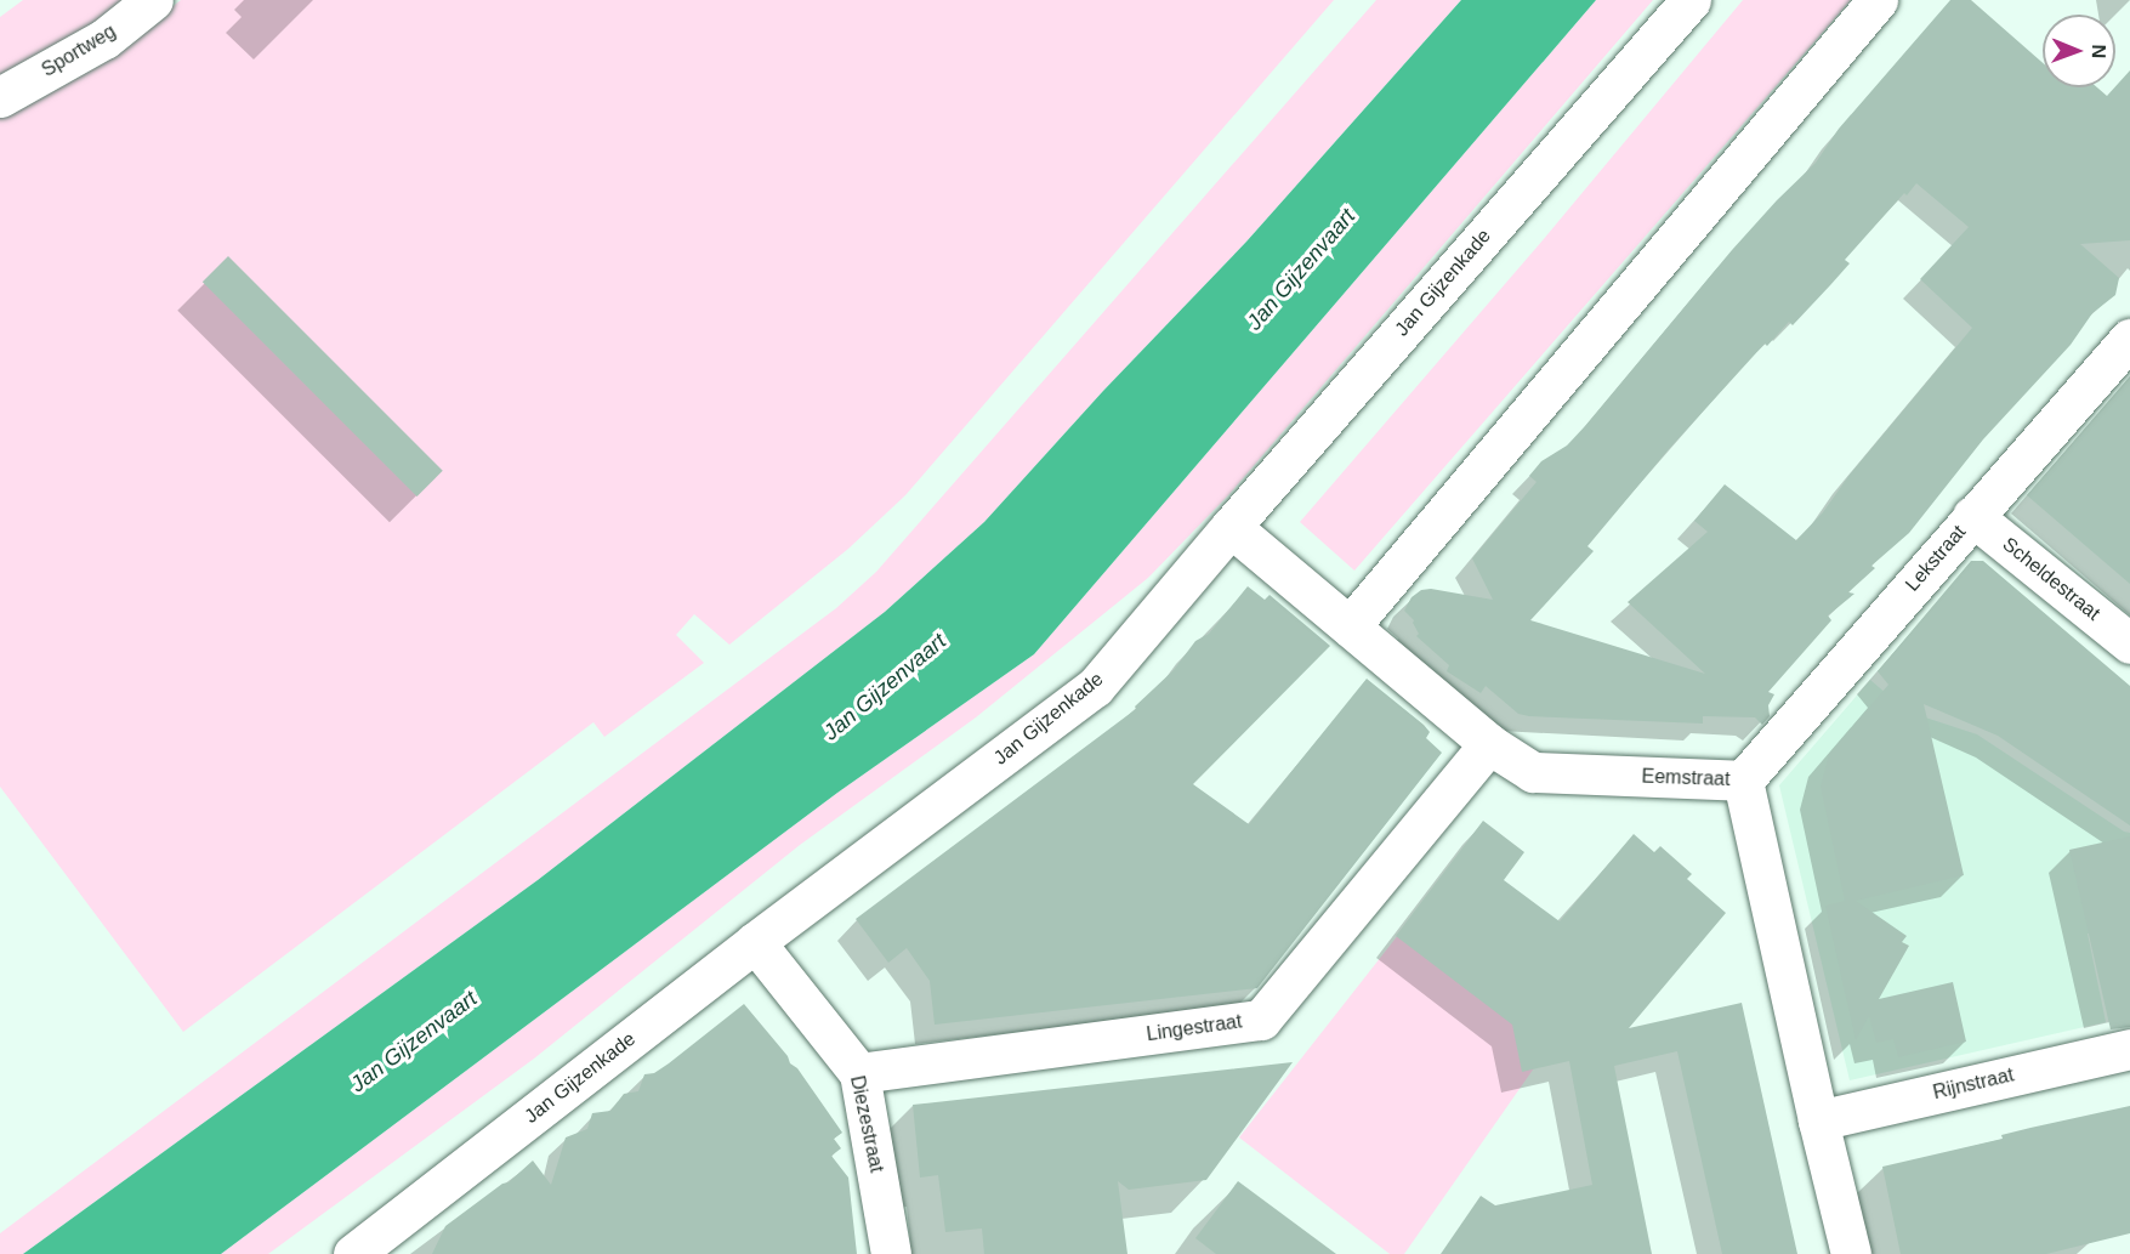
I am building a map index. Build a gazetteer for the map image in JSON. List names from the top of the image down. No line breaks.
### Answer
{"streets":{"street":["Sportweg","Jan Gijzenkade","Lekstraat","Scheldestraat","Eemstraat","Lingestraat","Rijnstraat","Diezestraat"]},"crossings":[["Jan Gijzenkade","Eemstraat"],["Jan Gijzenkade","Diezestraat"],["Lekstraat","Scheldestraat"],["Lekstraat","Eemstraat"],["Eemstraat","Lingestraat"],["Eemstraat","Rijnstraat"],["Lingestraat","Diezestraat"]],"water":["Jan Gijzenvaart"],"north":"right"}
